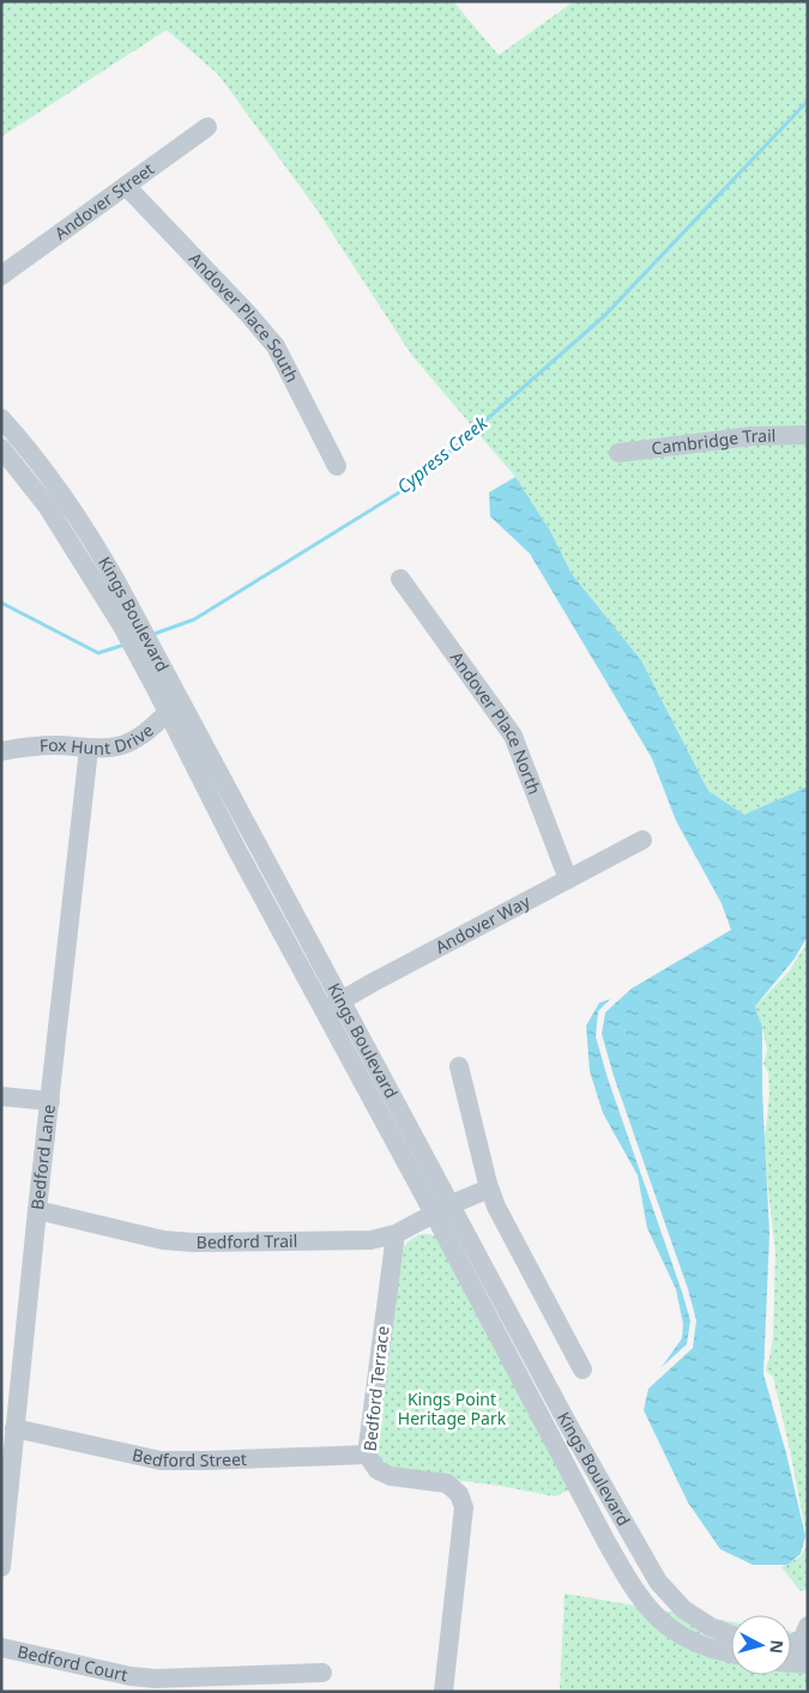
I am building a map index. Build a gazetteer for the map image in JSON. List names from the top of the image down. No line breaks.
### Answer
{"streets":{"street":["Andover Street","Andover Place South","Cambridge Trail","Kings Boulevard","Andover Place North","Fox Hunt Drive","Andover Way","Bedford Lane","Bedford Trail","Bedford Terrace","Bedford Street","Bedford Court"]},"crossings":[["Andover Street","Andover Place South"],["Kings Boulevard","Fox Hunt Drive"],["Kings Boulevard","Andover Way"],["Kings Boulevard","Bedford Trail"],["Andover Place North","Andover Way"],["Fox Hunt Drive","Bedford Lane"],["Bedford Lane","Bedford Trail"],["Bedford Lane","Bedford Street"],["Bedford Trail","Bedford Terrace"],["Bedford Terrace","Bedford Street"]],"water":["Cypress Creek"],"parks":["Kings Point Heritage Park"],"north":"right"}
